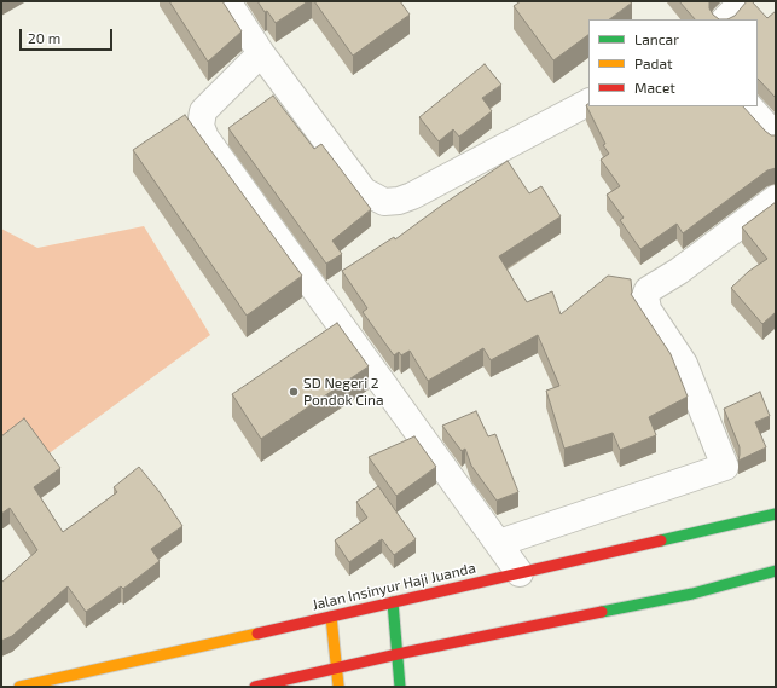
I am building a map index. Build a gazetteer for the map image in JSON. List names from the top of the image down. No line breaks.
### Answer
{"streets":{"highway":["Jalan Insinyur Haji Juanda"]},"places":["SD Negeri 2 Pondok Cina"],"legend":["Lancar","Padat","Macet"],"scale_bar":"20 m"}
